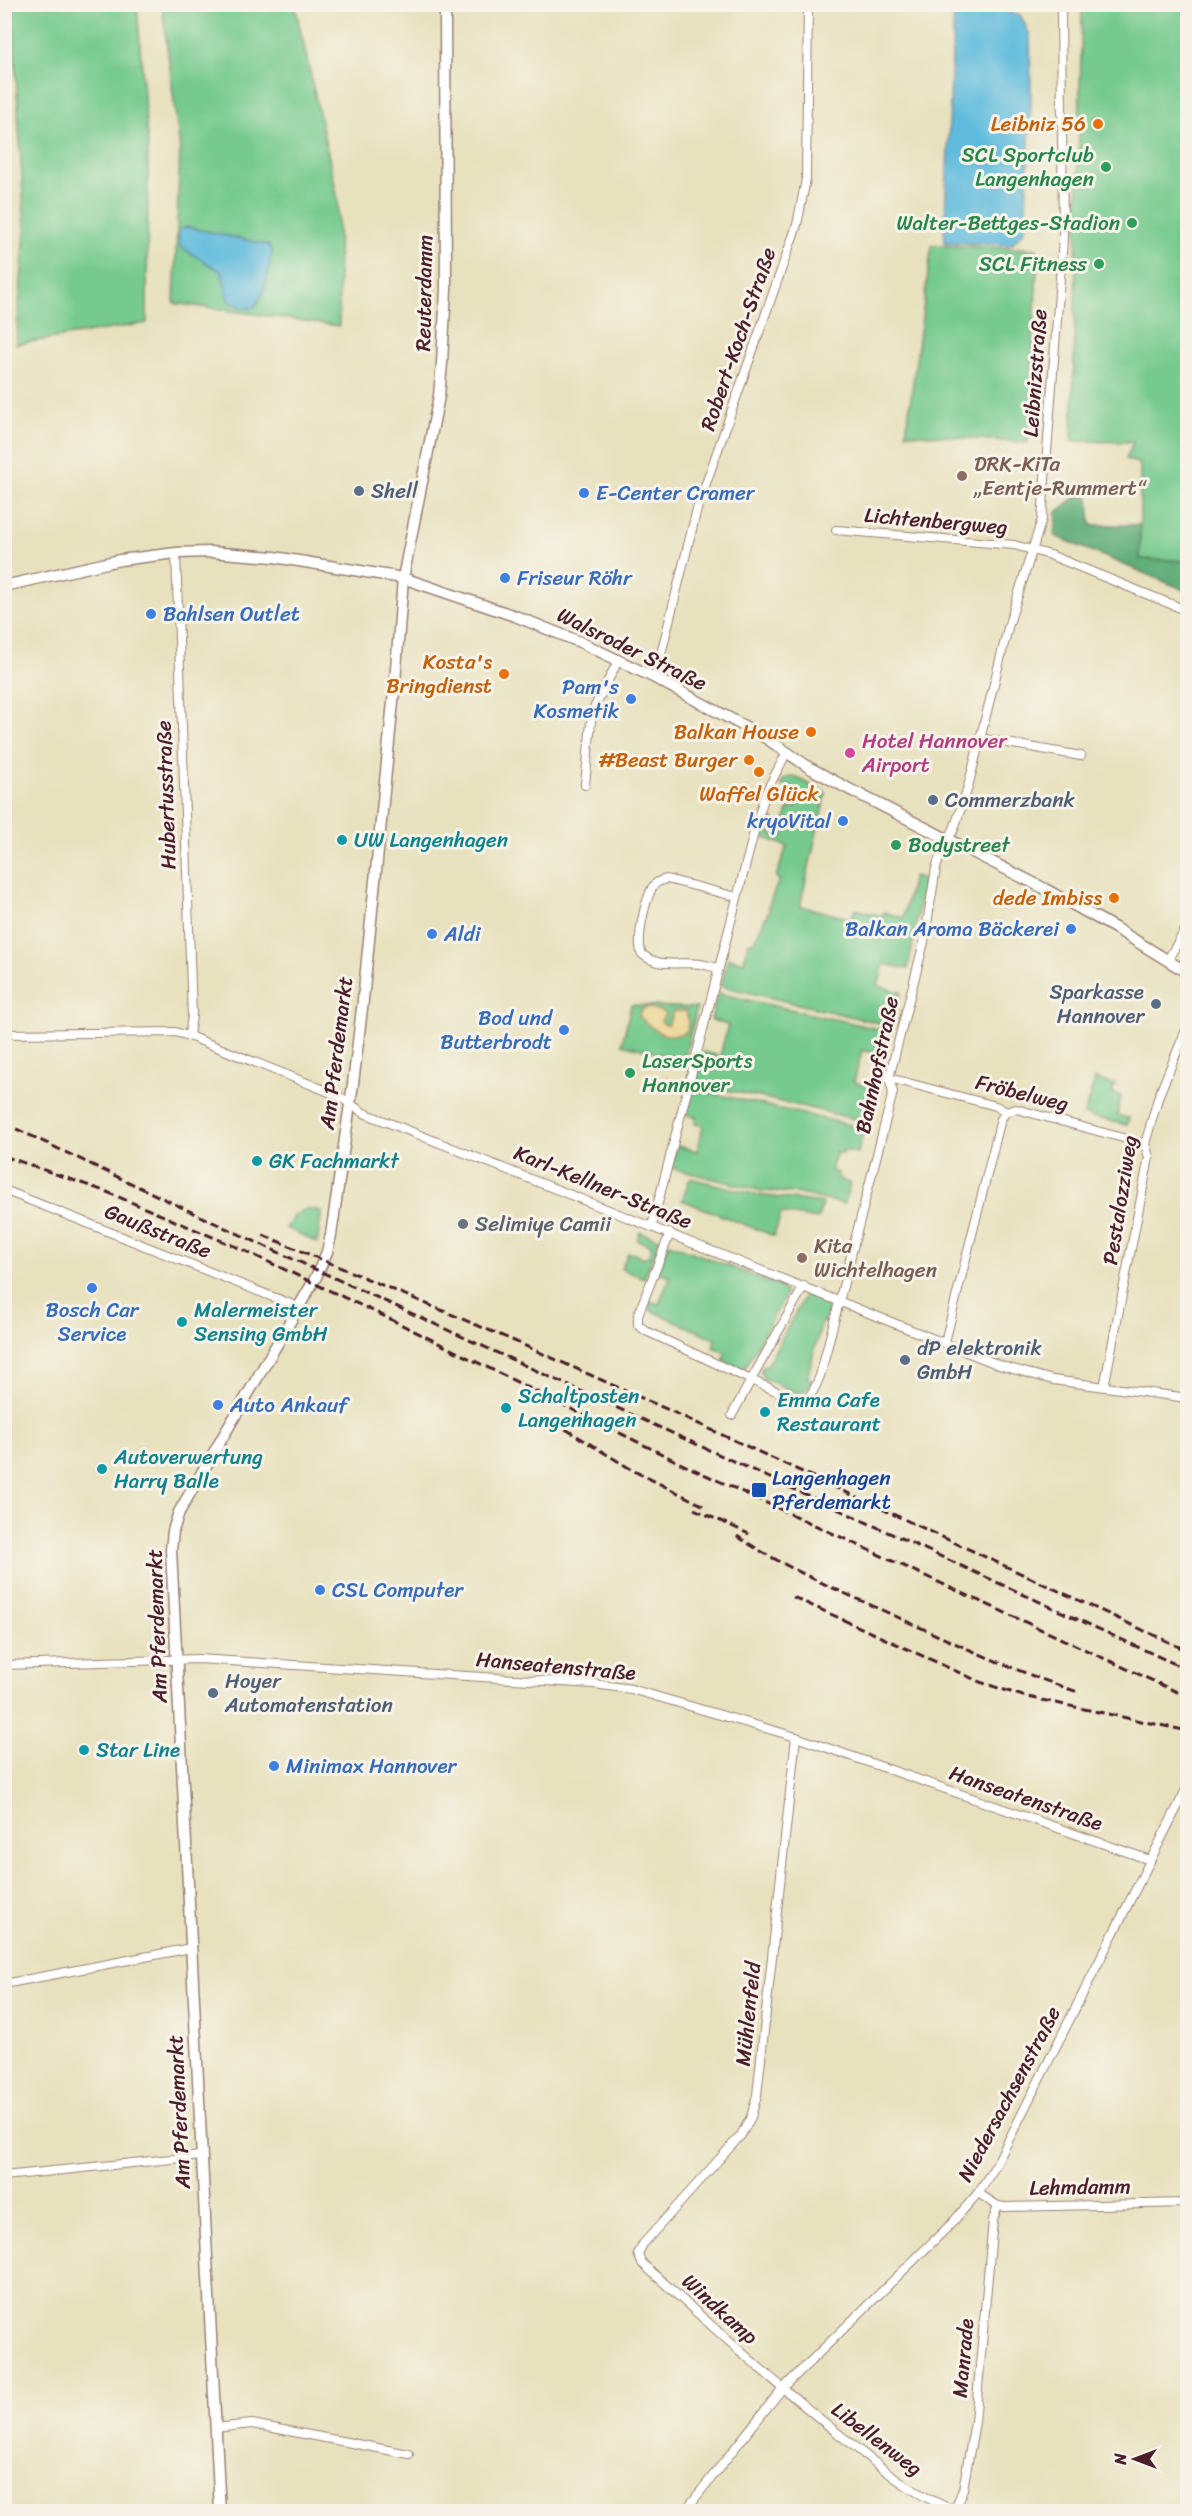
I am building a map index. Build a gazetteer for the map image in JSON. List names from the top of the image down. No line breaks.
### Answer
{"streets":{"street":["Reuterdamm","Robert-Koch-Straße","Leibnizstraße","Lichtenbergweg","Walsroder Straße","Hubertusstraße","Am Pferdemarkt","Bahnhofstraße","Fröbelweg","Karl-Kellner-Straße","Pestalozziweg","Gaußstraße","Hanseatenstraße","Mühlenfeld","Niedersachsenstraße","Lehmdamm","Windkamp","Manrade","Libellenweg"]},"crossings":[["Reuterdamm","Walsroder Straße"],["Reuterdamm","Am Pferdemarkt"],["Robert-Koch-Straße","Walsroder Straße"],["Leibnizstraße","Lichtenbergweg"],["Leibnizstraße","Walsroder Straße"],["Leibnizstraße","Bahnhofstraße"],["Walsroder Straße","Hubertusstraße"],["Walsroder Straße","Am Pferdemarkt"],["Walsroder Straße","Bahnhofstraße"],["Hubertusstraße","Karl-Kellner-Straße"],["Am Pferdemarkt","Karl-Kellner-Straße"],["Am Pferdemarkt","Gaußstraße"],["Am Pferdemarkt","Hanseatenstraße"],["Bahnhofstraße","Fröbelweg"],["Bahnhofstraße","Karl-Kellner-Straße"],["Fröbelweg","Pestalozziweg"],["Karl-Kellner-Straße","Pestalozziweg"],["Hanseatenstraße","Mühlenfeld"],["Hanseatenstraße","Niedersachsenstraße"],["Mühlenfeld","Windkamp"],["Niedersachsenstraße","Windkamp"],["Niedersachsenstraße","Libellenweg"],["Lehmdamm","Manrade"],["Windkamp","Libellenweg"],["Manrade","Libellenweg"]],"places":{"other":["Leibniz 56","SCL Sportclub Langenhagen","Walter-Bettges-Stadion","SCL Fitness","DRK-KiTa „Eentje-Rummert“","Shell","E-Center Cramer","Friseur Röhr","Bahlsen Outlet","Kosta's Bringdienst","Pam's Kosmetik","Balkan House","Hotel Hannover Airport","#Beast Burger","Waffel Glück","Commerzbank","kryoVital","UW Langenhagen","Bodystreet","dede Imbiss","Balkan Aroma Bäckerei","Aldi","Sparkasse Hannover","Bod und Butterbrodt","LaserSports Hannover","GK Fachmarkt","Selimiye Camii","Kita Wichtelhagen","Bosch Car Service","Malermeister Sensing GmbH","dP elektronik GmbH","Auto Ankauf","Schaltposten Langenhagen","Emma Cafe Restaurant","Autoverwertung Harry Balle","CSL Computer","Hoyer Automatenstation","Star Line","Minimax Hannover"],"transit":["Langenhagen Pferdemarkt"]},"north":"left"}
